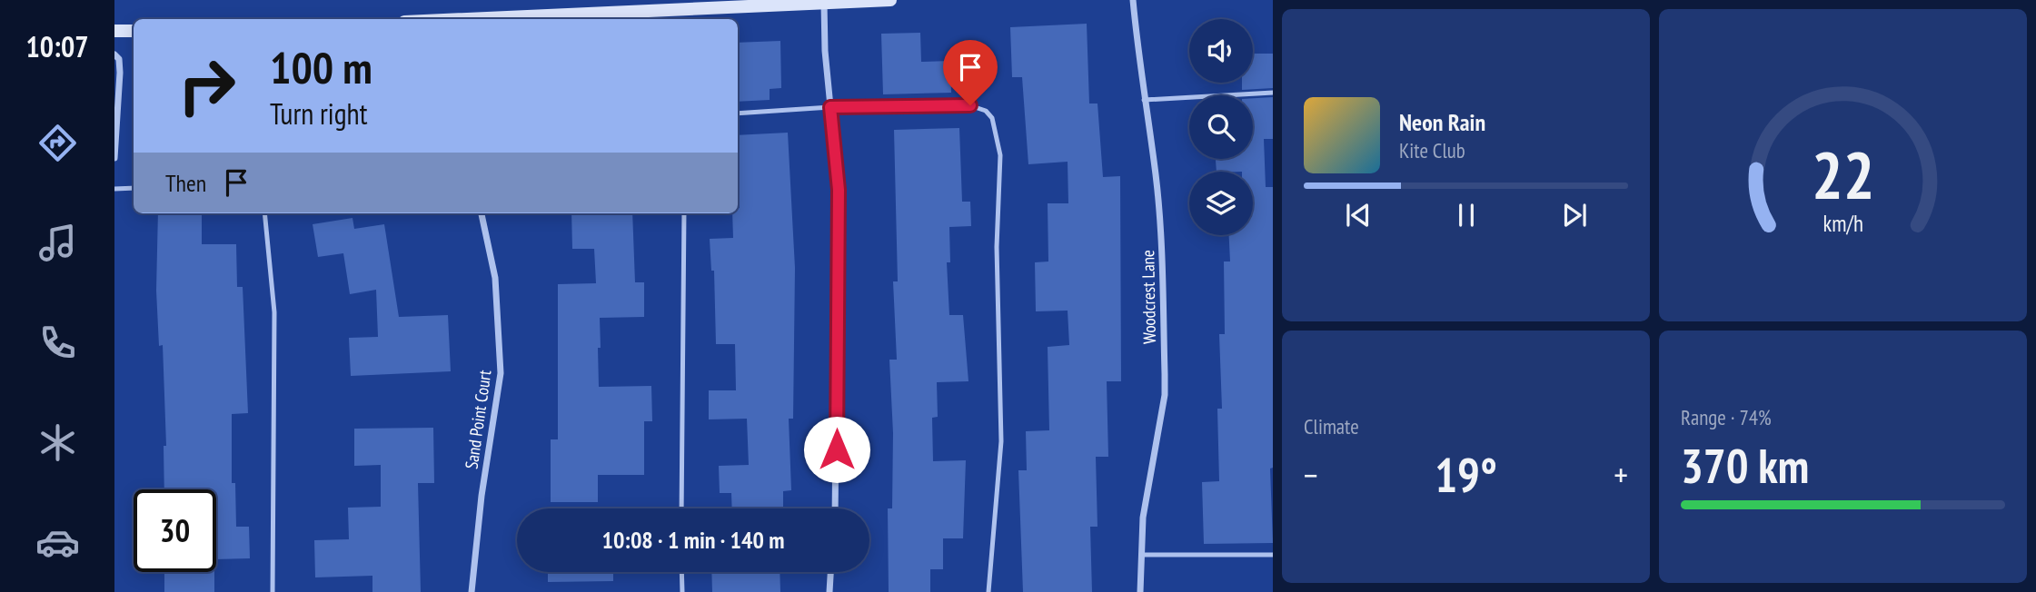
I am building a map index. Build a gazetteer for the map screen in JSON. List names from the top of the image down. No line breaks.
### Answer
{"streets":{"street":["Woodcrest Lane","Sand Point Court"]},"page":{"tabs":"10:07","turn":["100 m","Turn right"],"song":["Neon Rain","Kite Club"],"then":"Then","tile":["Climate",["Range · 74%","370 km"]],"heat":["−","19°","+"],"limit":"30","trip":"10:08 · 1 min · 140 m","gauge":["22","km/h"]}}
